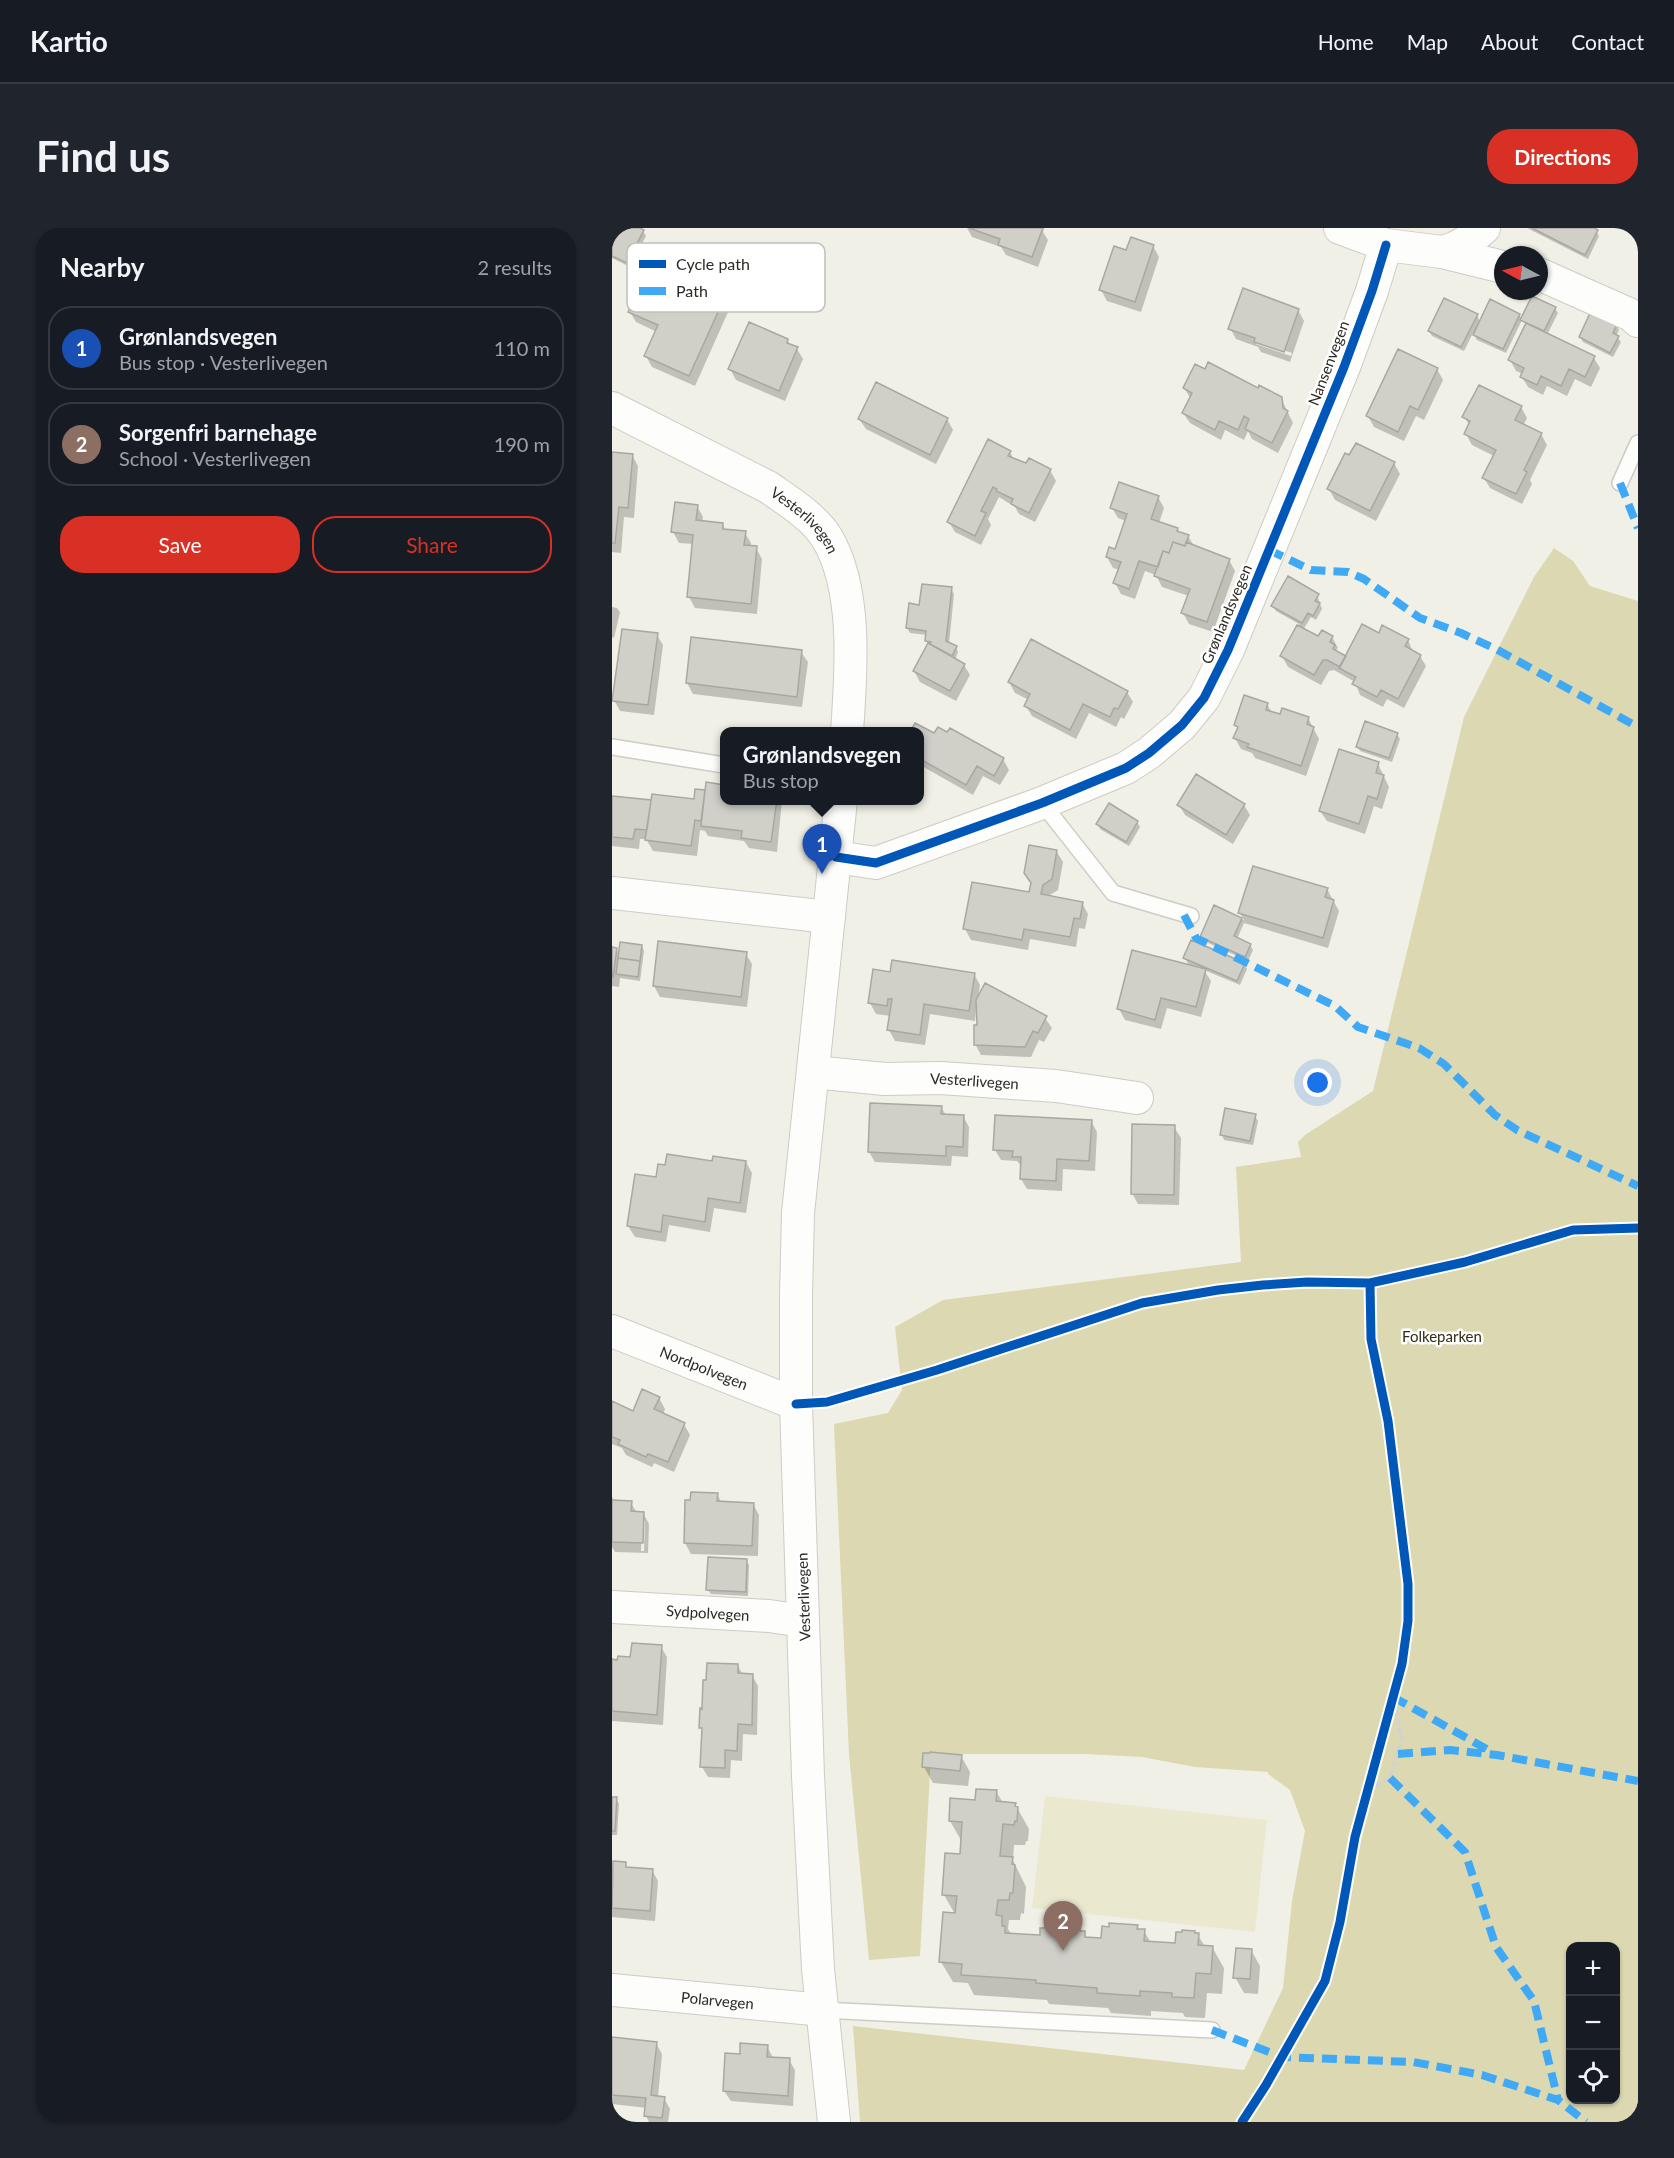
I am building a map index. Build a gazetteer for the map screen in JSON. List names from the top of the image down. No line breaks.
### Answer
{"streets":{"street":["Nansenvegen","Vesterlivegen","Grønlandsvegen","Nordpolvegen","Sydpolvegen","Polarvegen"]},"crossings":[["Nansenvegen","Grønlandsvegen"],["Vesterlivegen","Grønlandsvegen"],["Vesterlivegen","Nordpolvegen"],["Vesterlivegen","Sydpolvegen"],["Vesterlivegen","Polarvegen"]],"parks":["Folkeparken"],"legend":["Cycle path","Path"],"north":"left","page":{"header":"Kartio","nav":["Home","Map","About","Contact"],"buttons":["Directions",["Save","Share"]],"title":"Find us","heading":["Nearby","2 results"],"list":[{"mark":"1","name":"Grønlandsvegen","note":"Bus stop · Vesterlivegen","value":"110 m"},{"mark":"2","name":"Sorgenfri barnehage","note":"School · Vesterlivegen","value":"190 m"}],"popup":["Grønlandsvegen","Bus stop"],"pins":["1","2"],"map_buttons":["+","−"]}}
